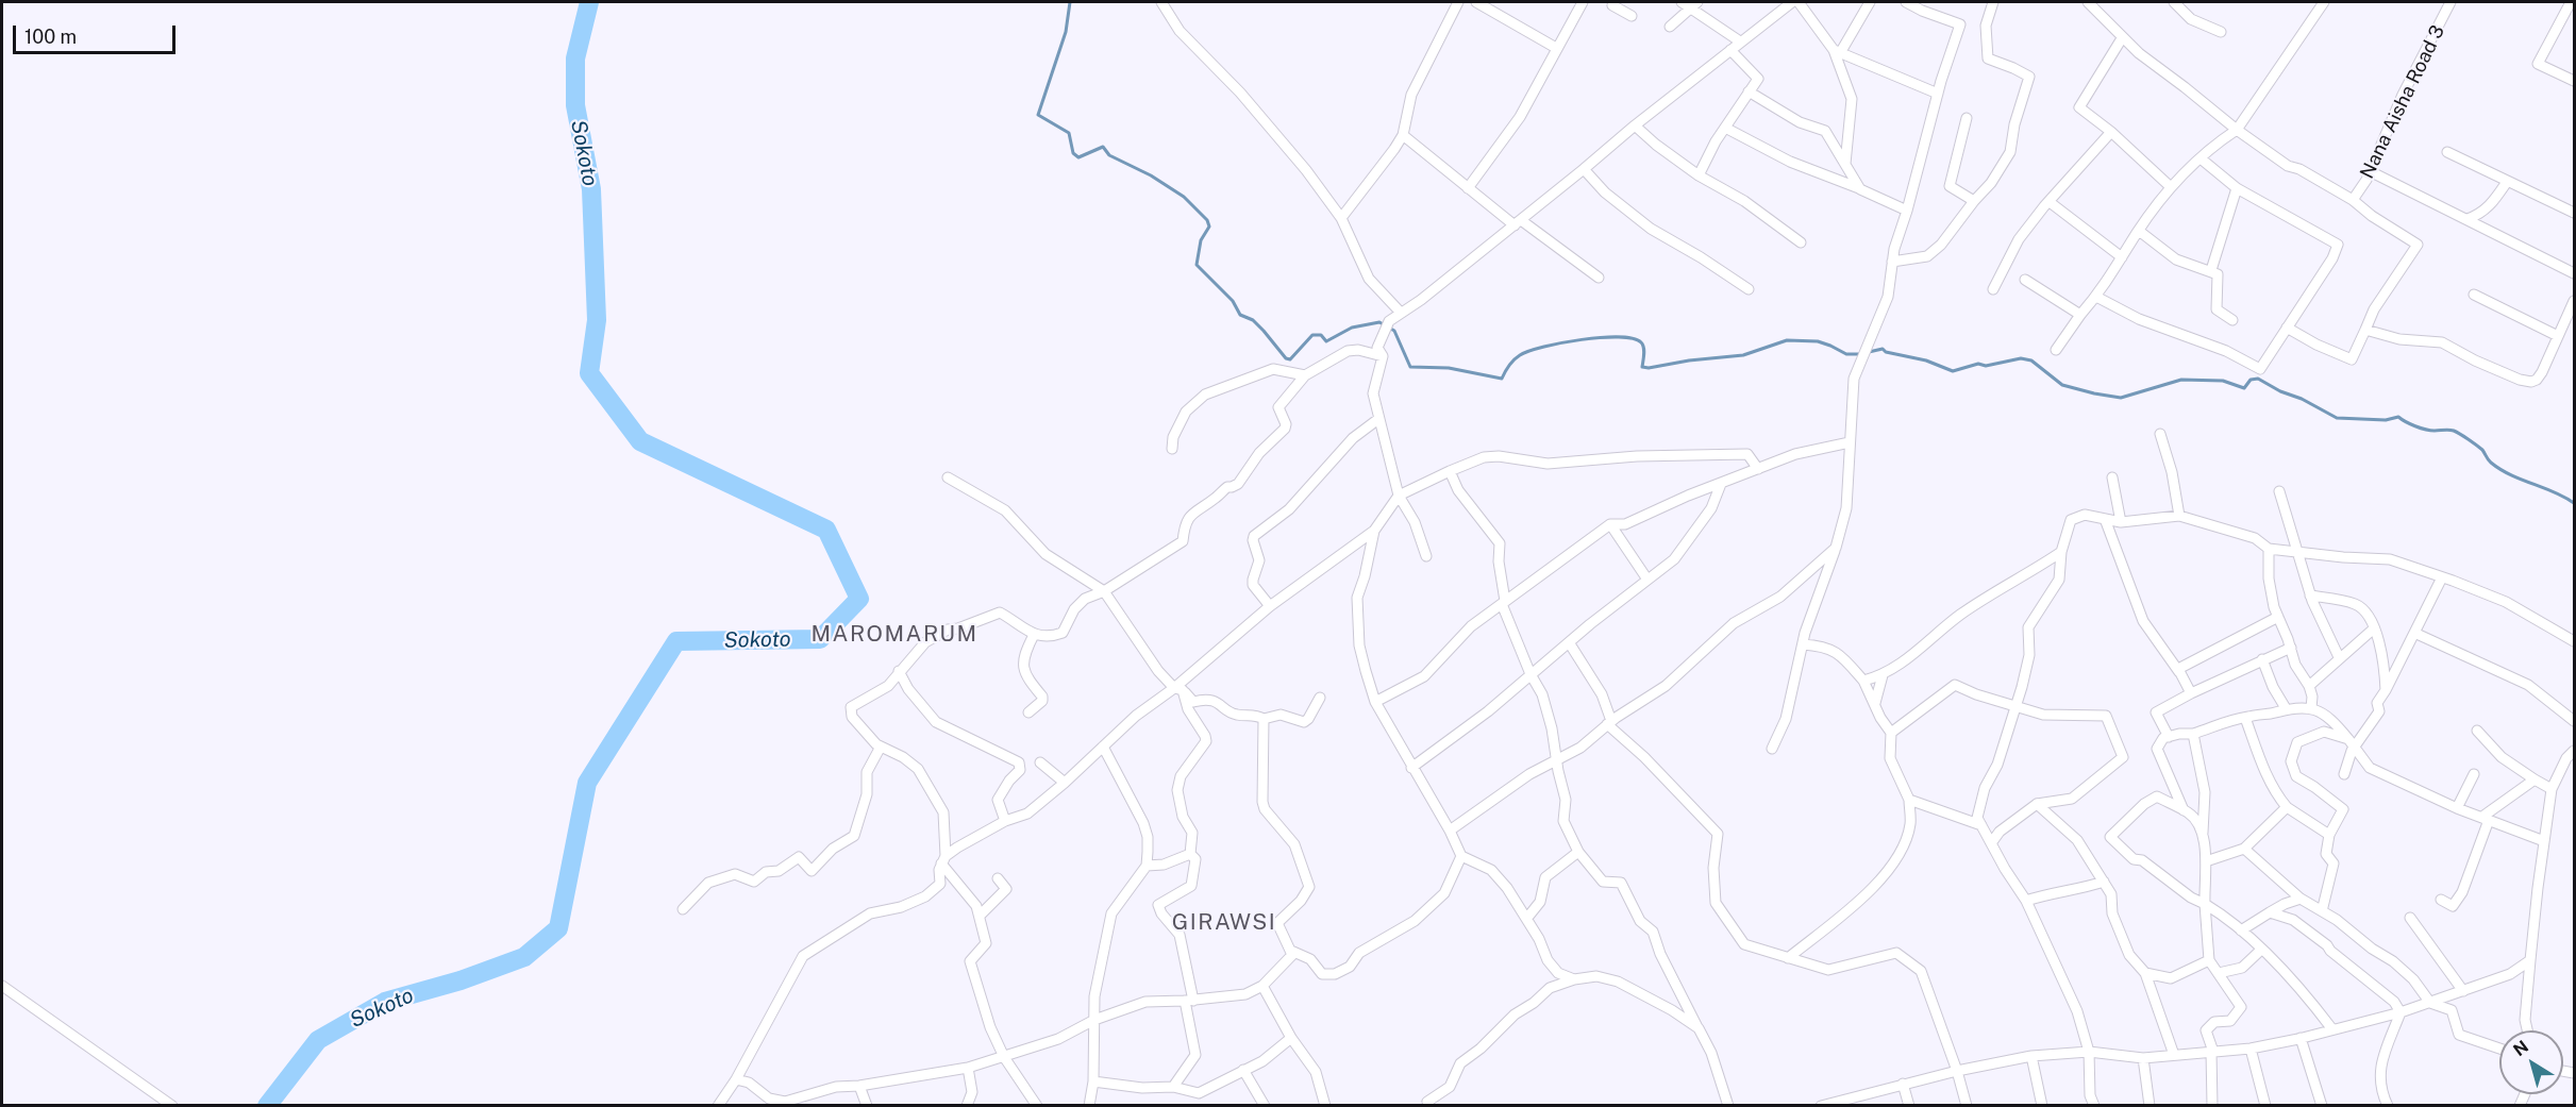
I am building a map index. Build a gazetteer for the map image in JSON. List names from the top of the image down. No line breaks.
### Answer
{"streets":{"street":["Nana Aisha Road 3"]},"districts":["MAROMARUM","GIRAWSI"],"water":["Sokoto"],"scale_bar":"100 m","north":"top left"}
